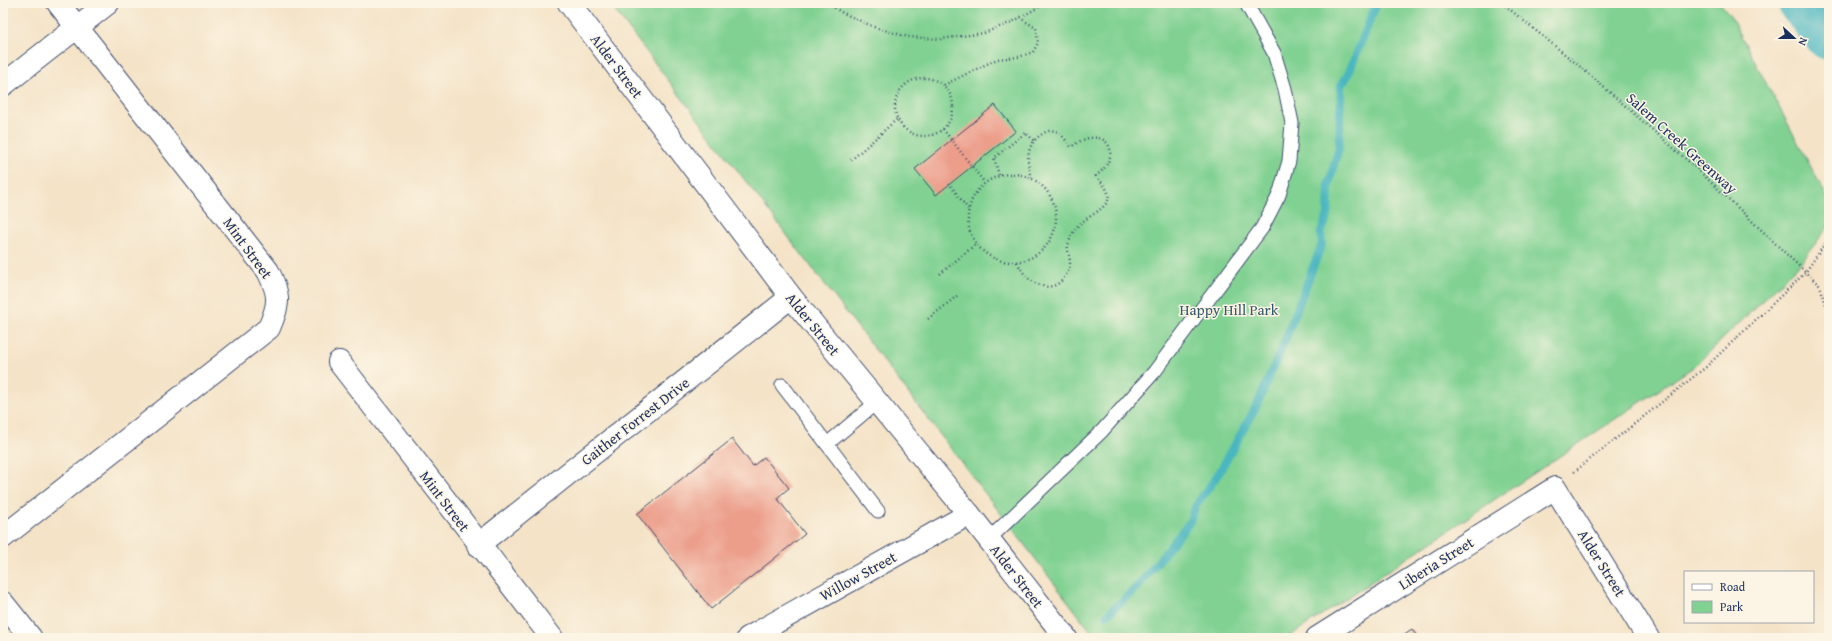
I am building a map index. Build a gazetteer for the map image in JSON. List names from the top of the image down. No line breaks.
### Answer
{"streets":{"street":["Alder Street","Mint Street","Gaither Forrest Drive","Liberia Street","Willow Street"],"path":["Salem Creek Greenway"]},"crossings":[["Alder Street","Gaither Forrest Drive"],["Alder Street","Liberia Street"],["Alder Street","Willow Street"],["Mint Street","Gaither Forrest Drive"]],"parks":["Happy Hill Park"],"legend":["Road","Park"],"north":"right"}
